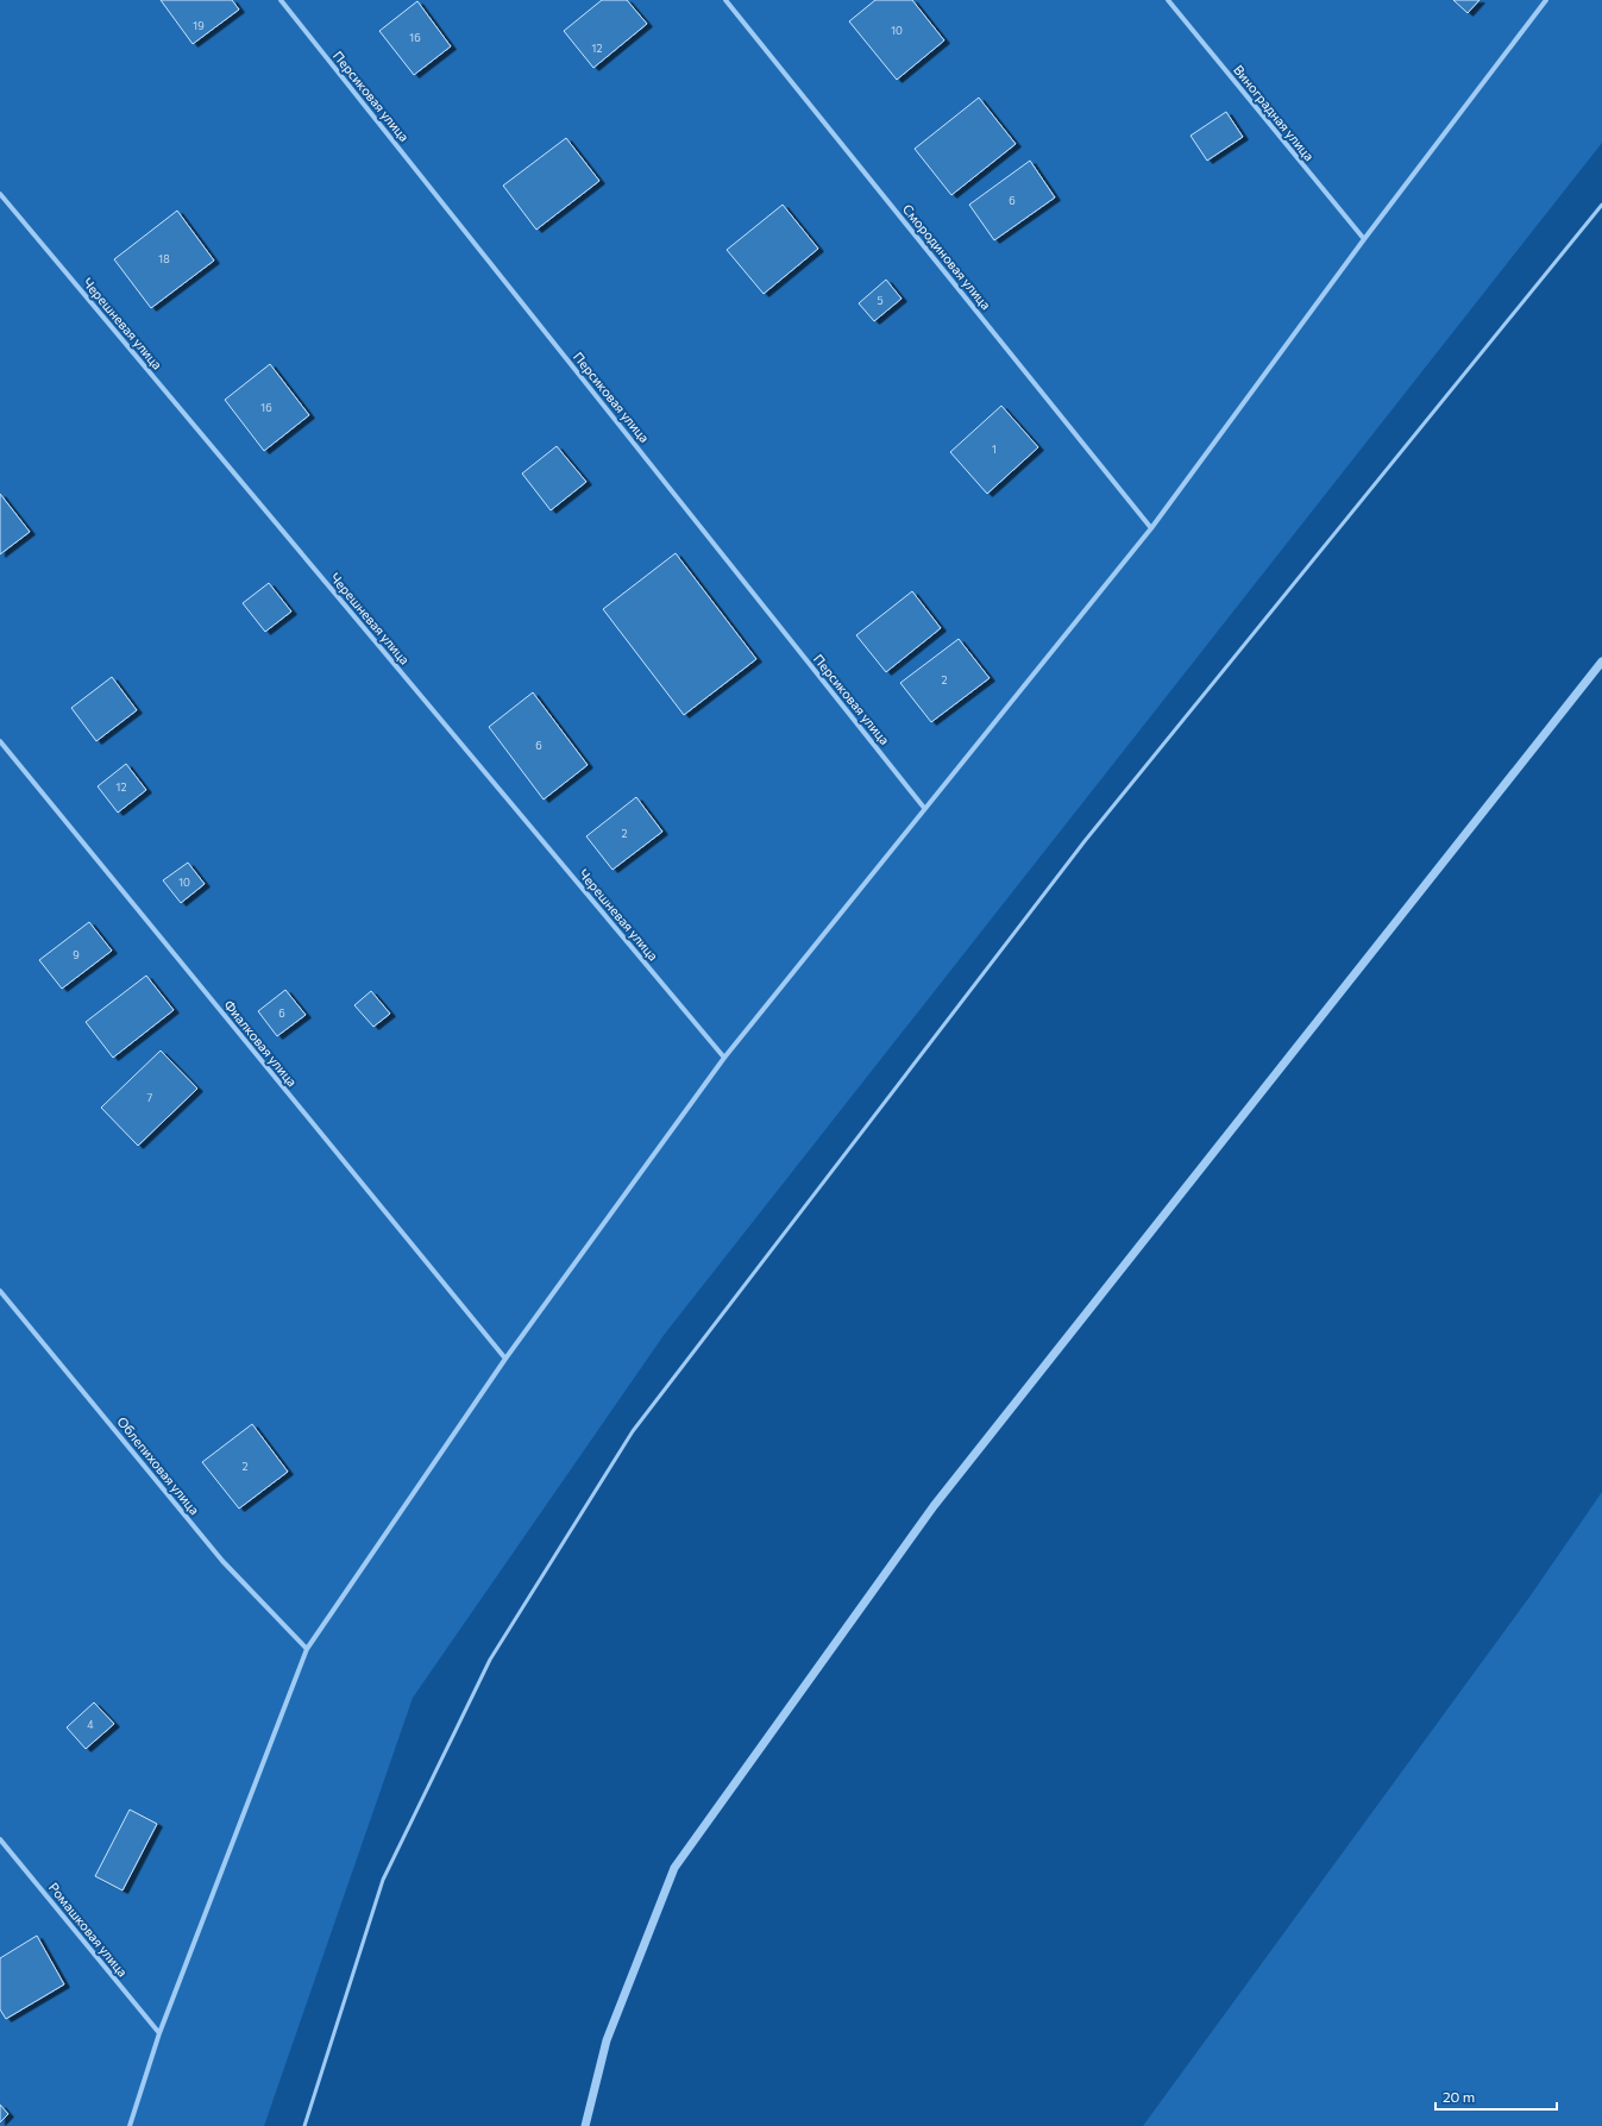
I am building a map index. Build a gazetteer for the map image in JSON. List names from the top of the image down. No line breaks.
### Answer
{"streets":{"street":["Персиковая улица","Виноградная улица","Смородиновая улица","Черешневая улица","Фиалковая улица","Облепиховая улица","Ромашковая улица"]},"house_numbers":["19","10","16","12","6","18","5","16","1","2","6","12","2","10","9","6","7","2","4"],"scale_bar":"20 m"}
